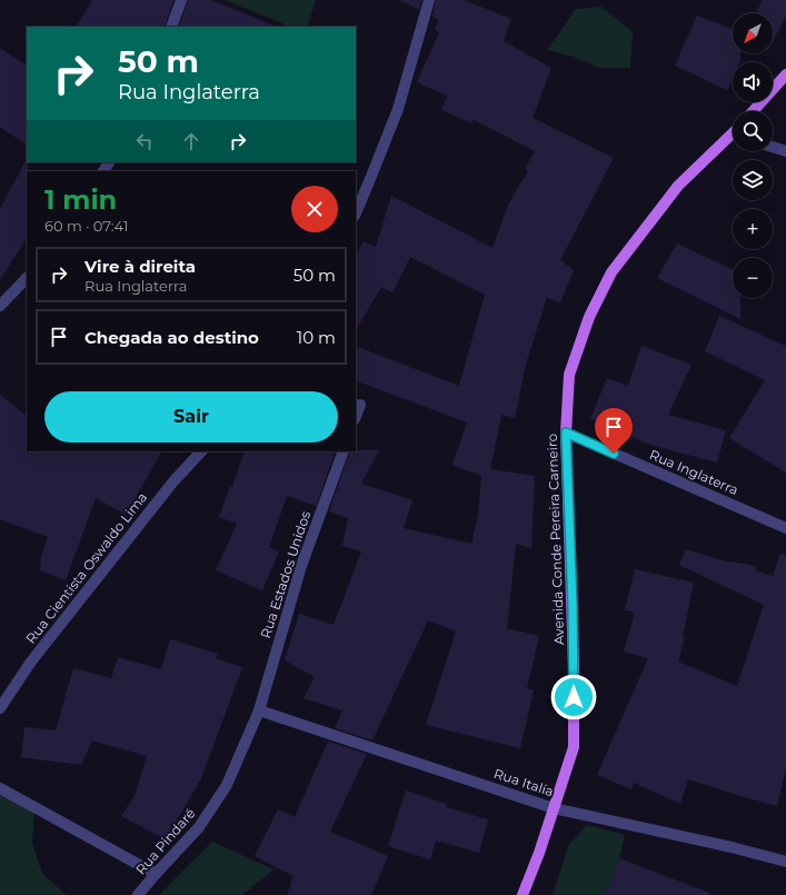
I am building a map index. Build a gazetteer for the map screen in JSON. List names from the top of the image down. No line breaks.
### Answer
{"streets":{"main road":["Avenida Conde Pereira Carneiro"],"street":["Rua Inglaterra","Rua Cientista Oswaldo Lima","Rua Estados Unidos","Rua Italía","Rua Pindaré"]},"crossings":[["Rua Inglaterra","Avenida Conde Pereira Carneiro"],["Avenida Conde Pereira Carneiro","Rua Italía"],["Rua Estados Unidos","Rua Italía"],["Rua Estados Unidos","Rua Pindaré"],["Rua Italía","Rua Pindaré"]],"north":"bottom left","page":{"map_buttons":["+","−"],"turn":["50 m","Rua Inglaterra"],"heading":["1 min","60 m · 07:41"],"list":[{"name":"Vire à direita","note":"Rua Inglaterra","value":"50 m"},{"name":"Chegada ao destino","value":"10 m"}],"buttons":"Sair"}}
